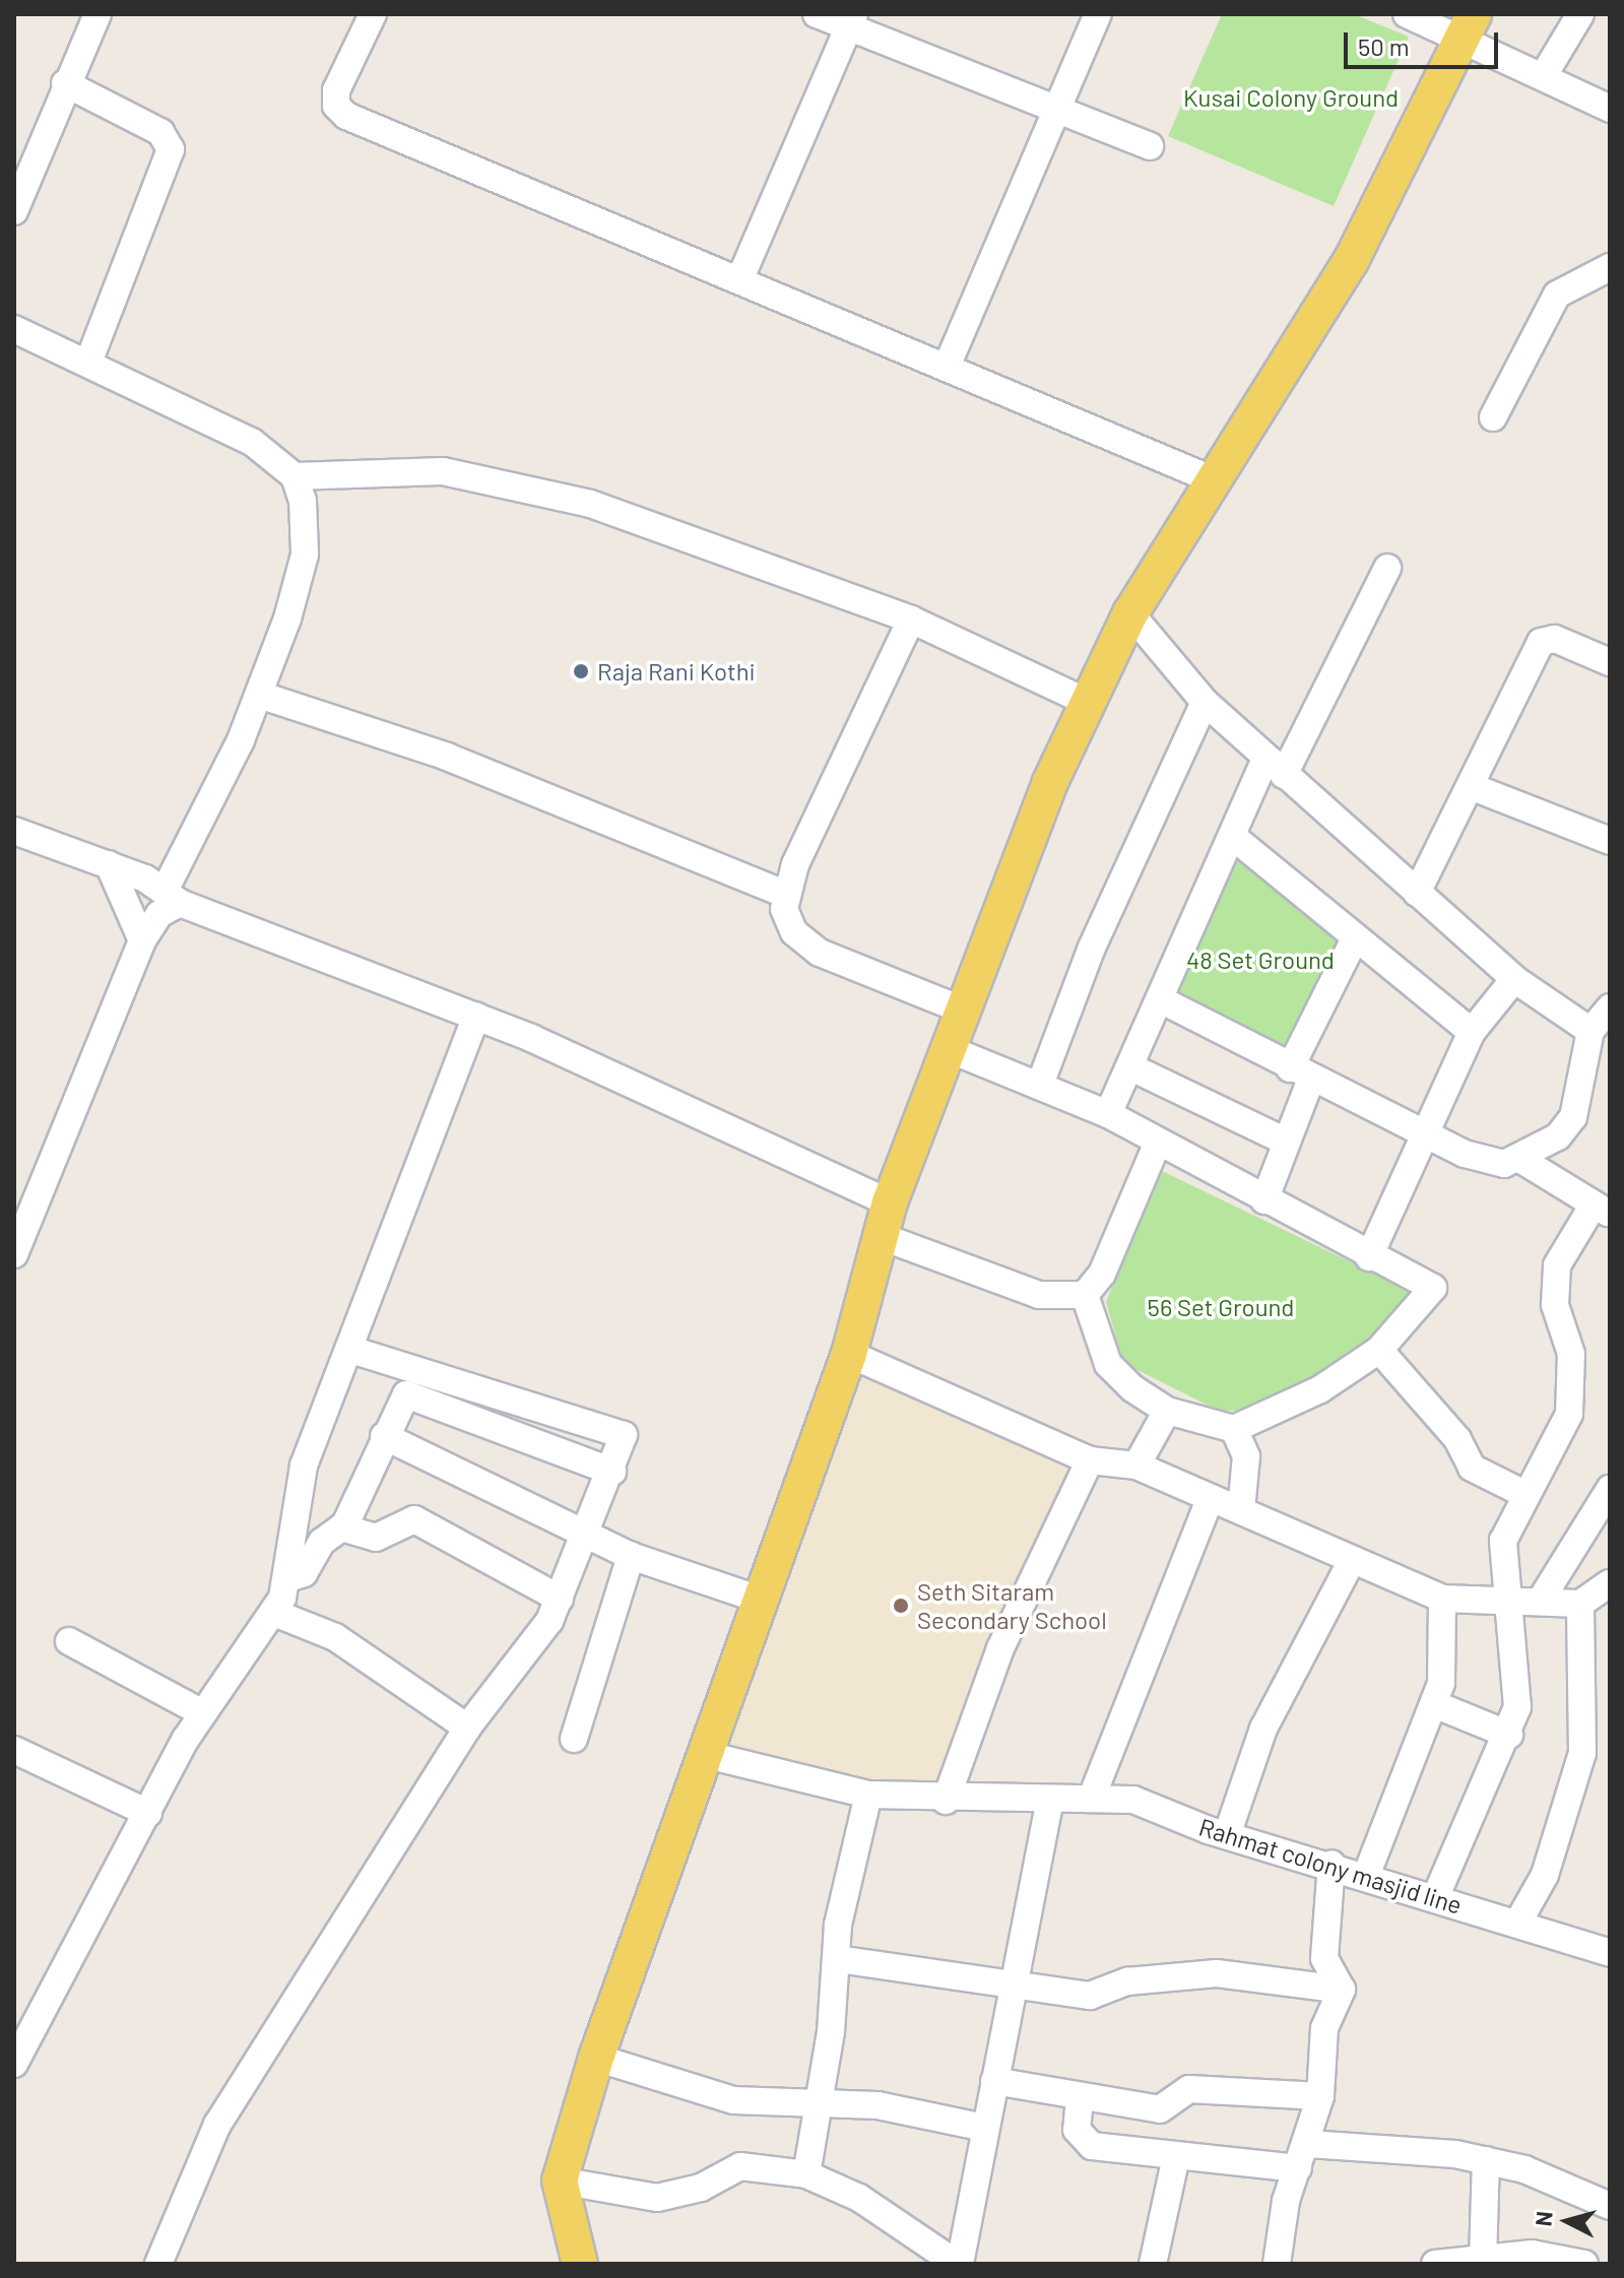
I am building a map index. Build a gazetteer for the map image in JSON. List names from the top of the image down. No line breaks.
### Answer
{"streets":{"street":["Rahmat colony masjid line"]},"parks":["Kusai Colony Ground","48 Set Ground","56 Set Ground"],"places":["Raja Rani Kothi","Seth Sitaram Secondary School"],"scale_bar":"50 m","north":"left"}
